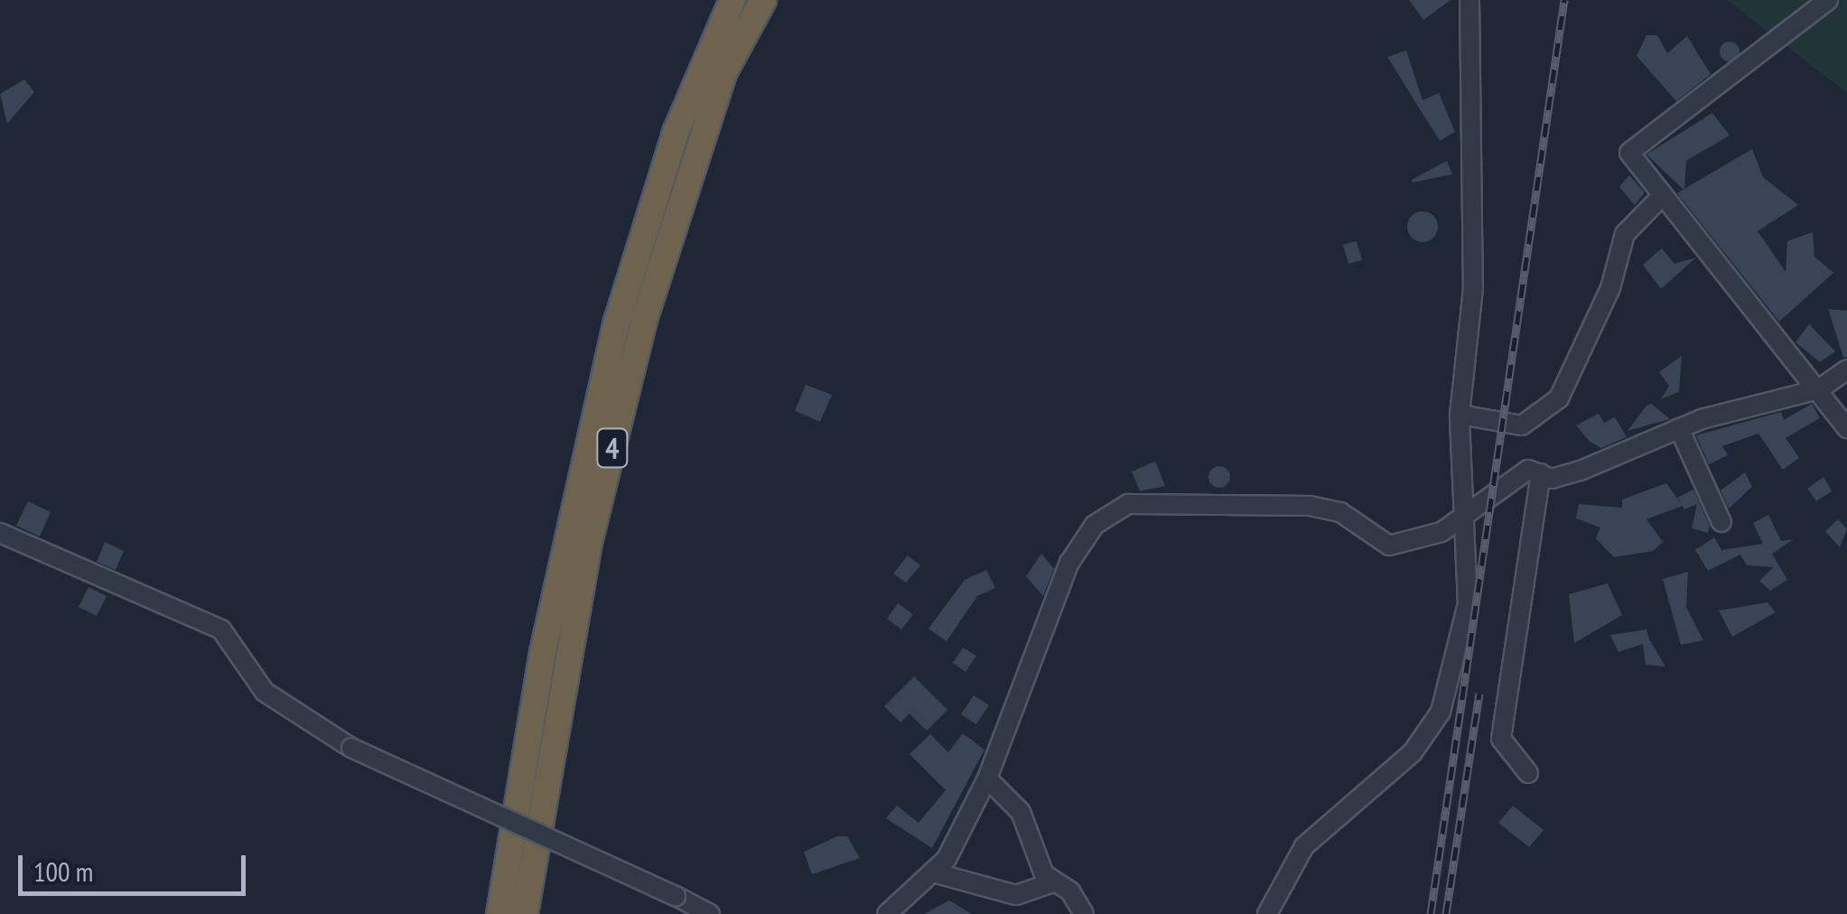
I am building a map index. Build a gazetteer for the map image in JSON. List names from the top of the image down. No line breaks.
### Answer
{"streets":{"highway":["4"]},"scale_bar":"100 m"}
